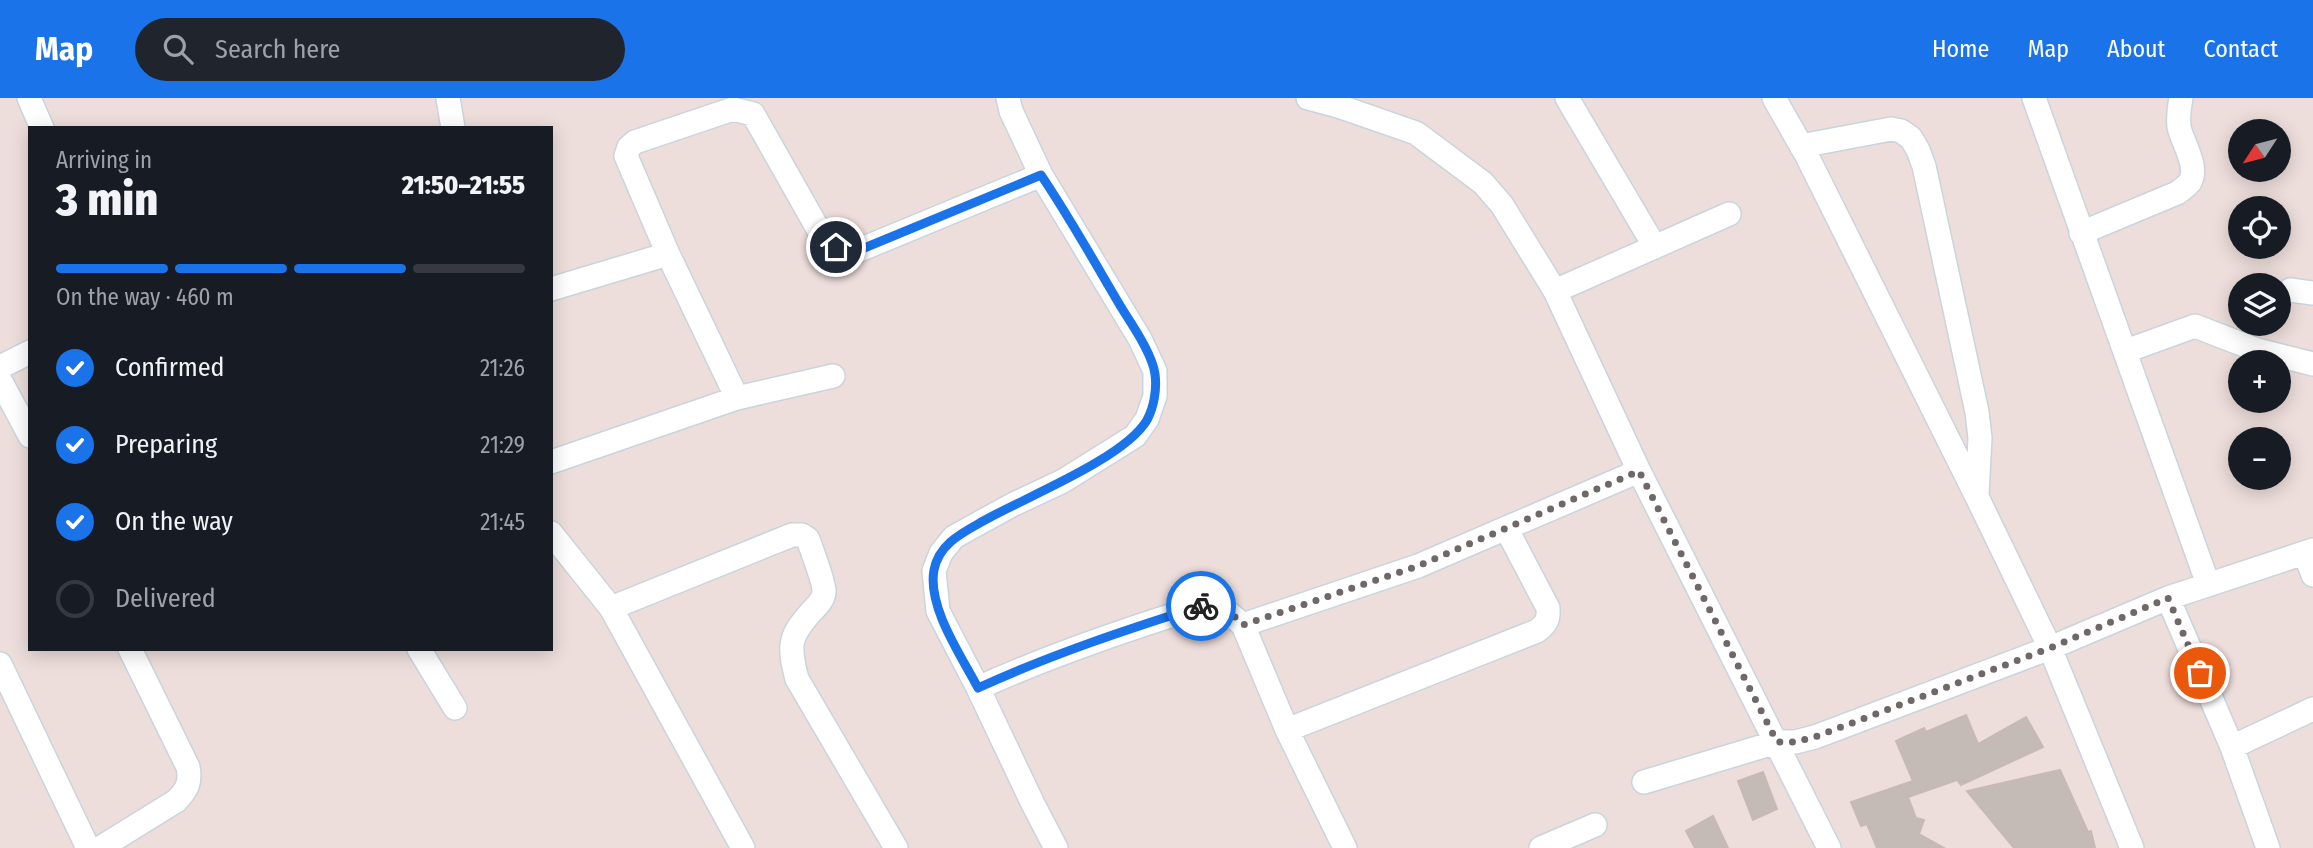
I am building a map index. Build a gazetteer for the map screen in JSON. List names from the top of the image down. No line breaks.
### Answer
{"north":"bottom left","page":{"header":"Map","search":"Search here","nav":["Home","Map","About","Contact"],"map_buttons":["+","−"],"heading":["3 min","Arriving in","21:50–21:55"],"bar":"On the way · 460 m","list":[["Confirmed","21:26"],["Preparing","21:29"],["On the way","21:45"],"Delivered"]}}
